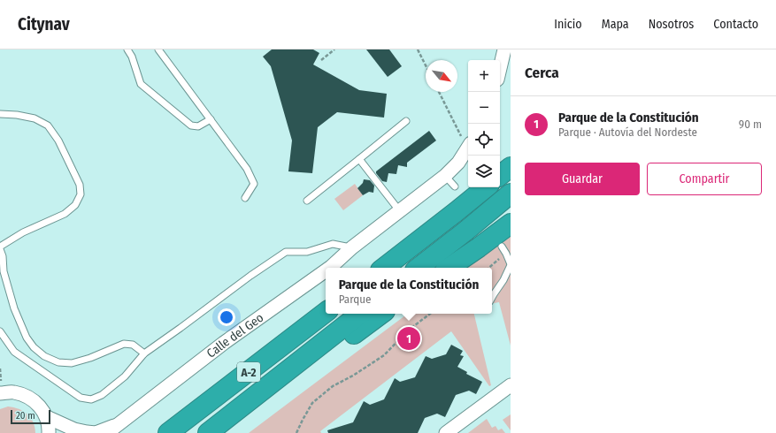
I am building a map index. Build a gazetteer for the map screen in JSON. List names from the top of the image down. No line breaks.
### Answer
{"streets":{"highway":["A-2"],"street":["Calle del Geo"]},"scale_bar":"20 m","north":"bottom right","page":{"header":"Citynav","nav":["Inicio","Mapa","Nosotros","Contacto"],"heading":"Cerca","map_buttons":["+","−"],"list":[{"mark":"1","name":"Parque de la Constitución","note":"Parque · Autovía del Nordeste","value":"90 m"}],"buttons":["Guardar","Compartir"],"popup":["Parque de la Constitución","Parque"],"pins":"1","scale":"20 m"}}
